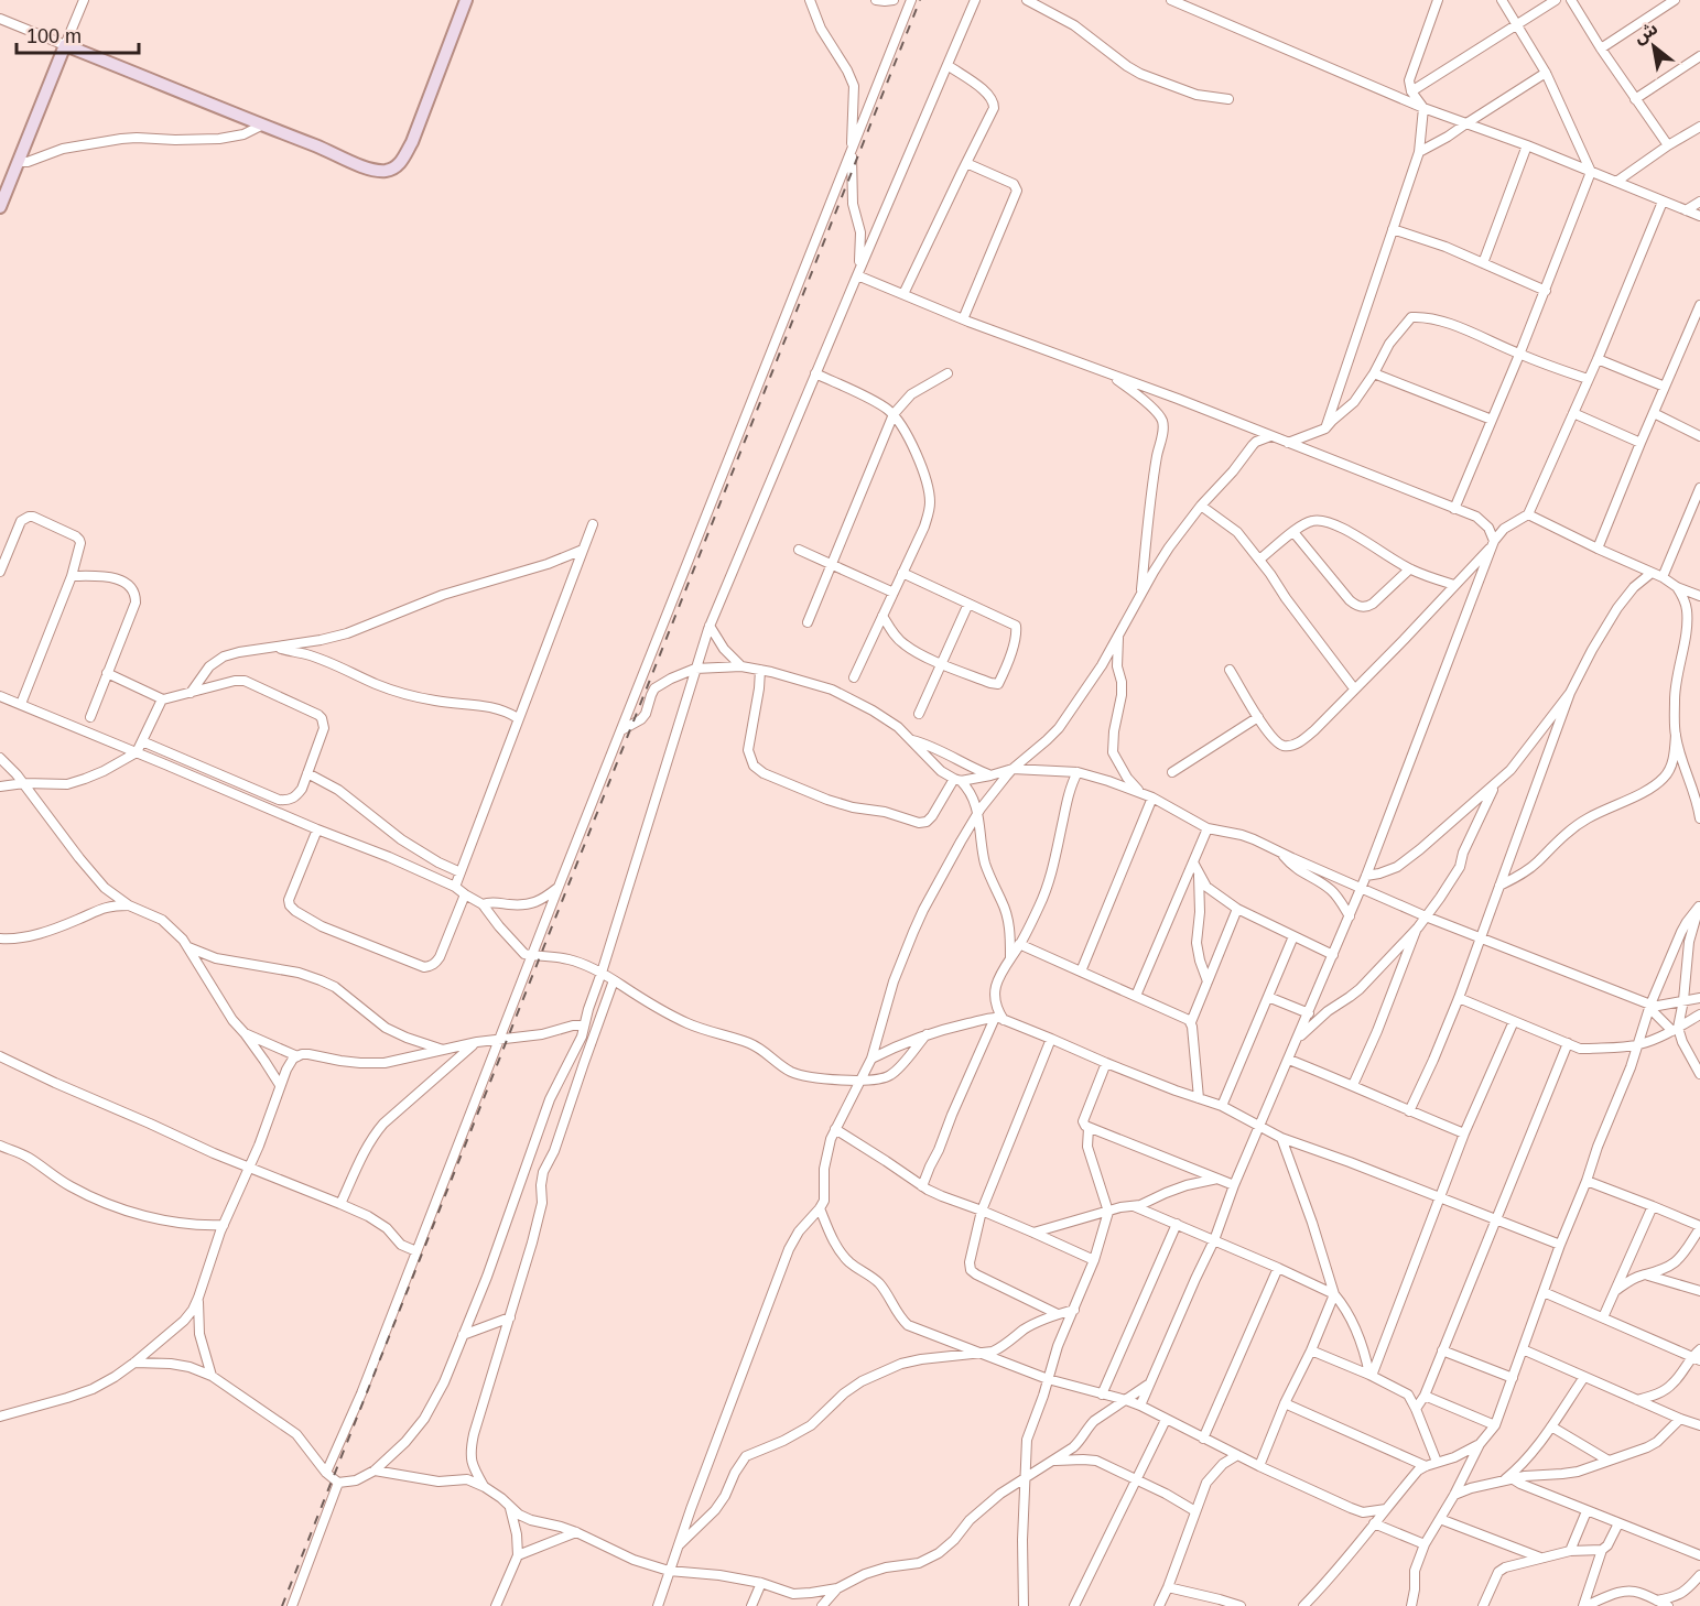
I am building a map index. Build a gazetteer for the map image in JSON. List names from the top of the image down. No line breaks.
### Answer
{"scale_bar":"100 m","north":"top left"}
